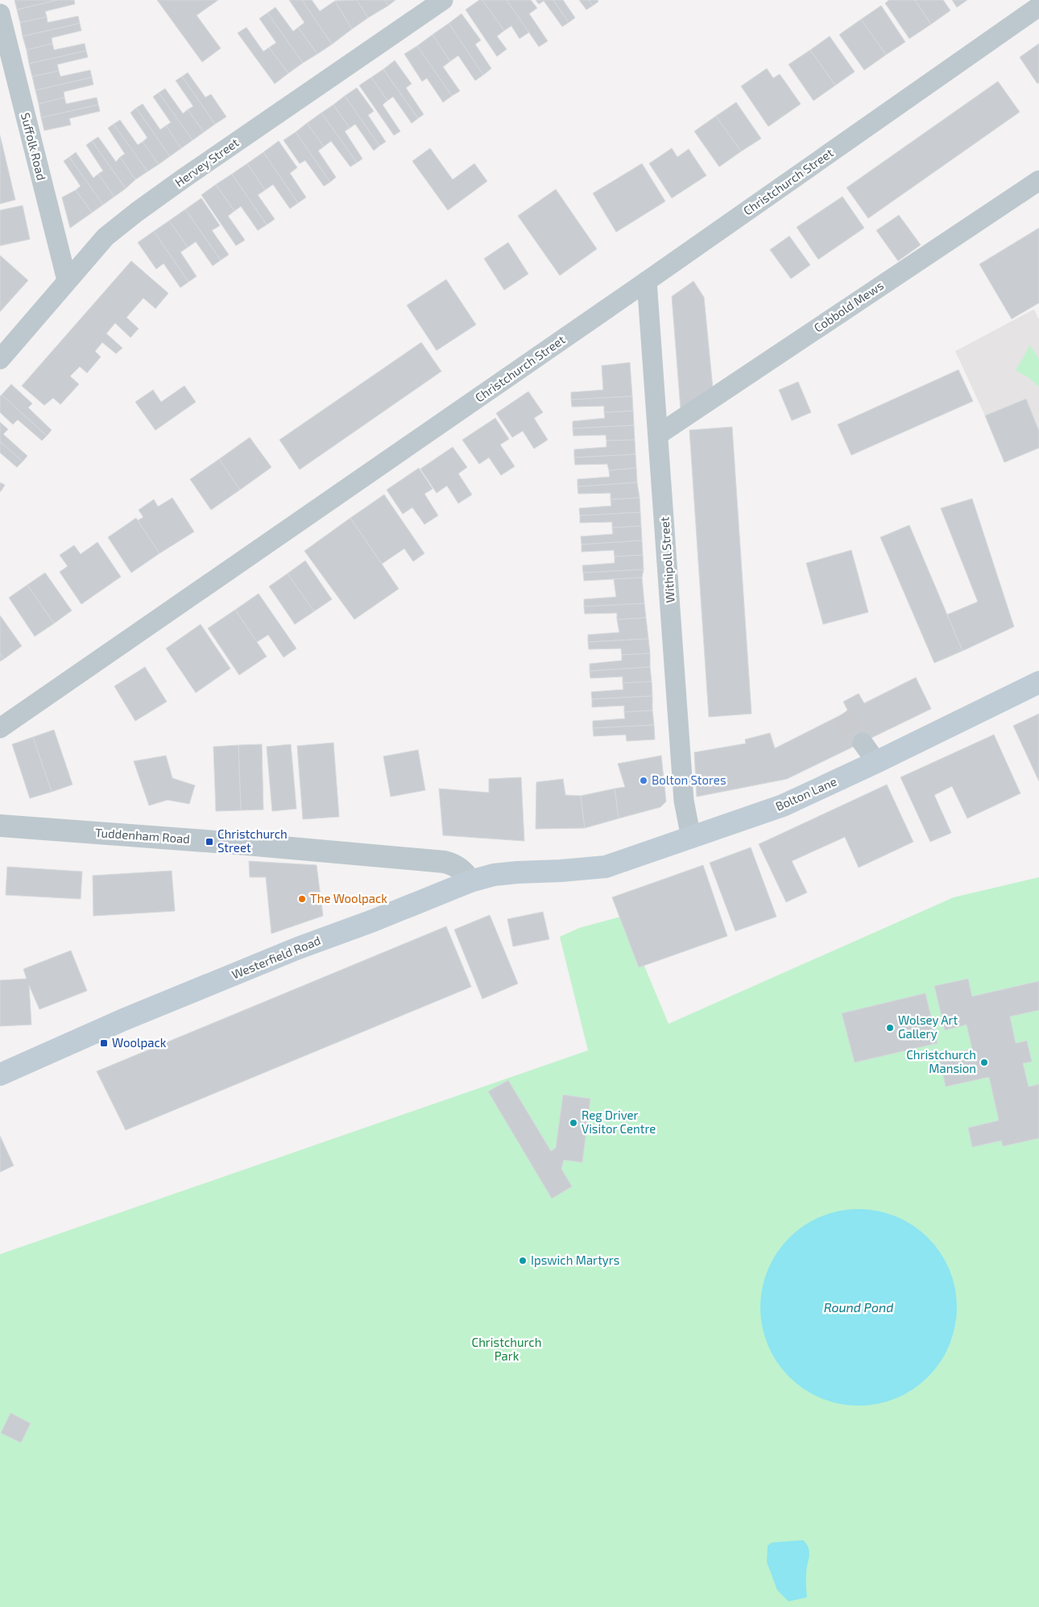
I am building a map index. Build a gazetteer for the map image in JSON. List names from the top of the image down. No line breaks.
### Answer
{"streets":{"main road":["Bolton Lane","Westerfield Road"],"street":["Suffolk Road","Hervey Street","Christchurch Street","Cobbold Mews","Withipoll Street","Tuddenham Road"]},"crossings":[["Suffolk Road","Hervey Street"],["Christchurch Street","Withipoll Street"],["Cobbold Mews","Withipoll Street"],["Withipoll Street","Bolton Lane"],["Bolton Lane","Westerfield Road"],["Tuddenham Road","Westerfield Road"]],"water":["Round Pond"],"parks":["Christchurch Park"],"places":{"other":["Bolton Stores","The Woolpack","Wolsey Art Gallery","Christchurch Mansion","Reg Driver Visitor Centre","Ipswich Martyrs"],"transit":["Christchurch Street","Woolpack"]}}
